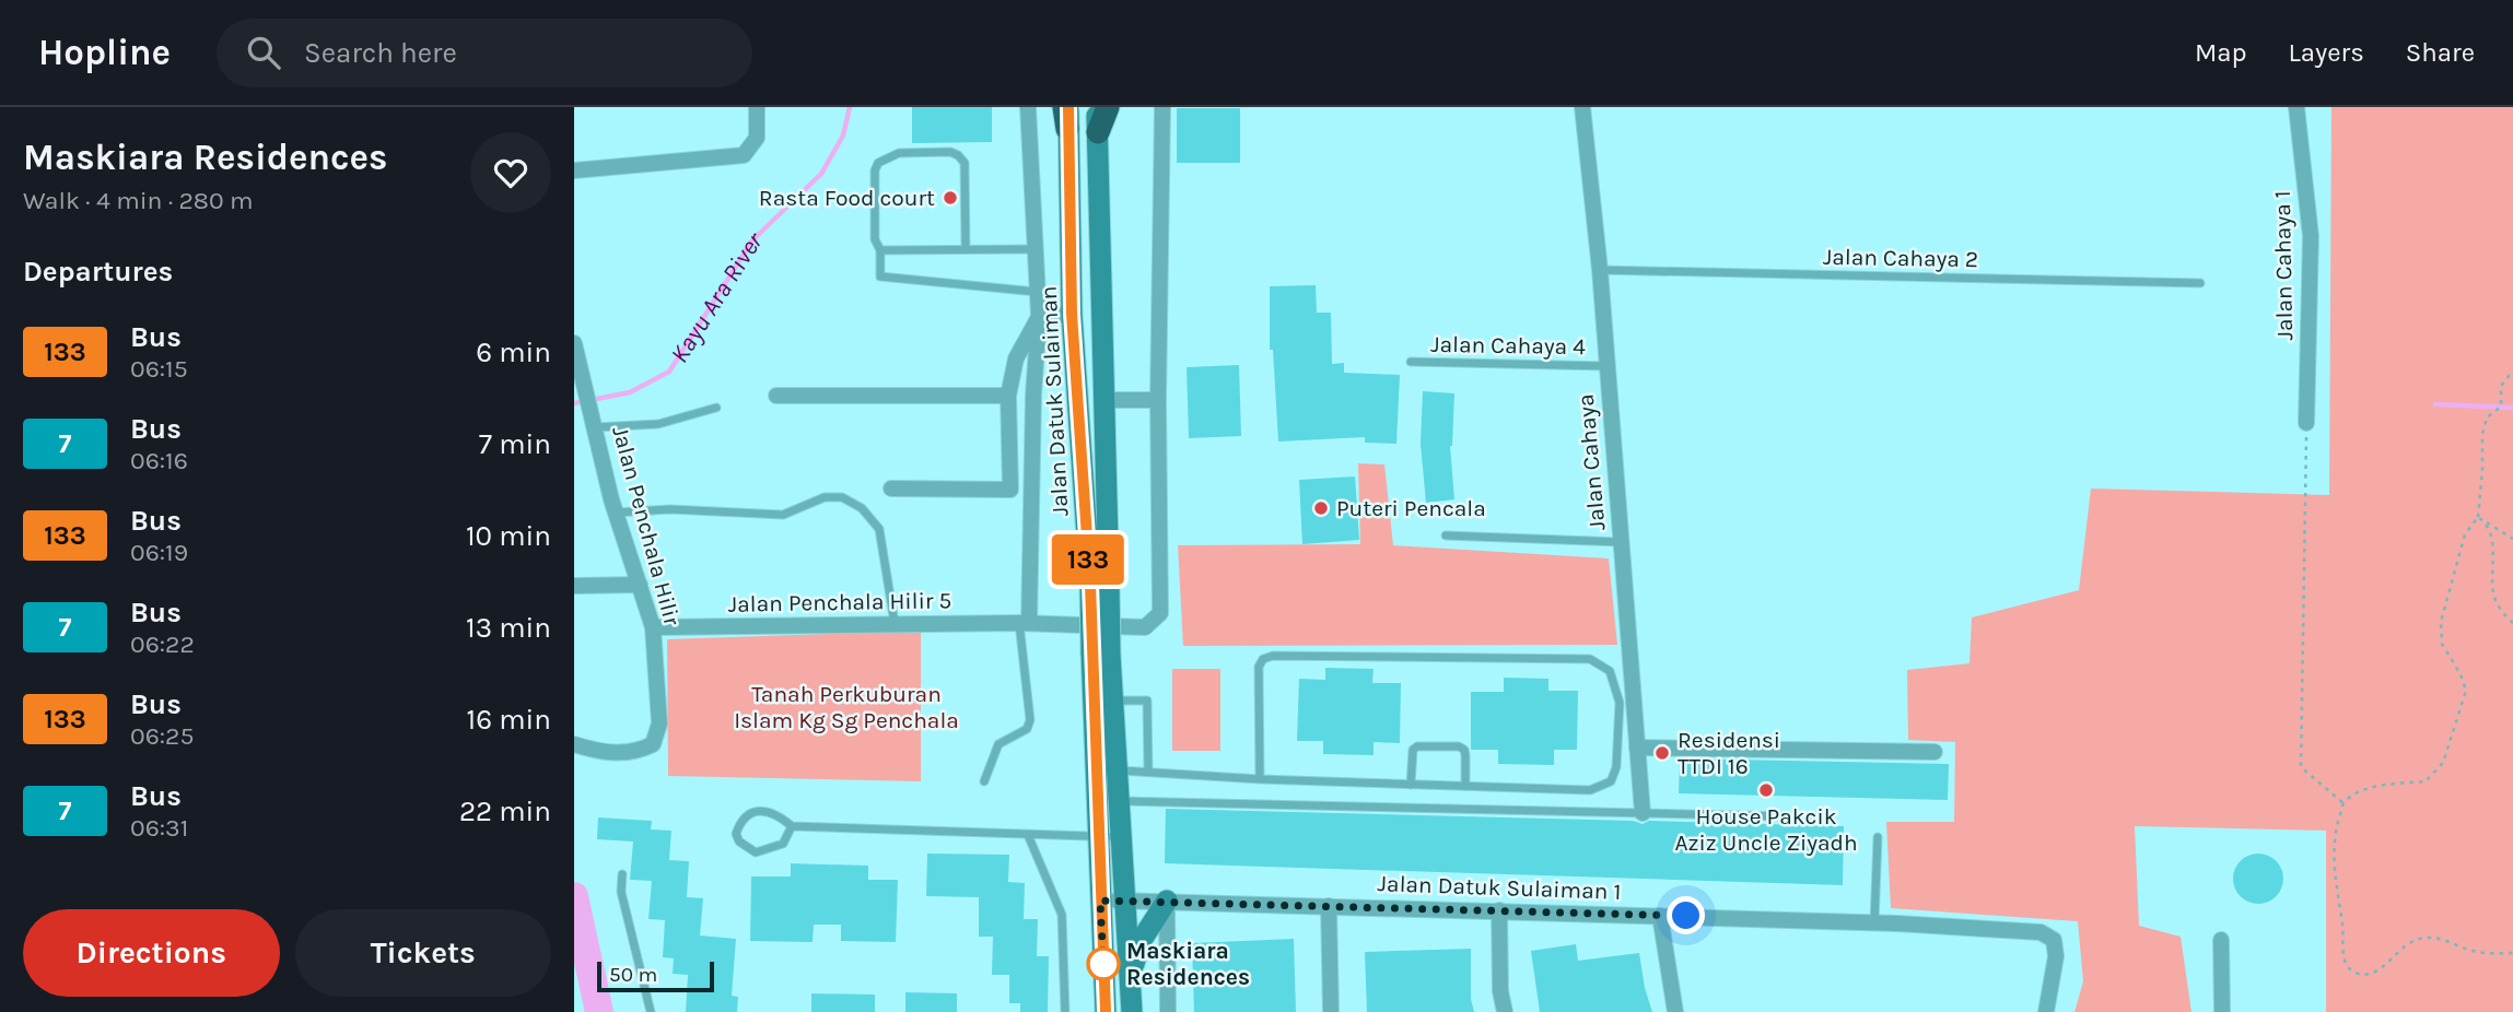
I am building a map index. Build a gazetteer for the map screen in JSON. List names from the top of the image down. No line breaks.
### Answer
{"streets":{"main road":["Jalan Datuk Sulaiman"],"street":["Jalan Cahaya 1","Jalan Cahaya","Jalan Penchala Hilir","Jalan Penchala Hilir 5","Jalan Datuk Sulaiman 1"],"lane":["Jalan Cahaya 2","Jalan Cahaya 4"]},"crossings":[["Jalan Cahaya 2","Jalan Cahaya"],["Jalan Cahaya 4","Jalan Cahaya"],["Jalan Datuk Sulaiman","Jalan Datuk Sulaiman 1"],["Jalan Penchala Hilir","Jalan Penchala Hilir 5"]],"water":["Kayu Ara River"],"parks":["Tanah Perkuburan Islam Kg Sg Penchala"],"places":["Rasta Food court","Puteri Pencala","Residensi TTDI 16","House Pakcik Aziz Uncle Ziyadh","Maskiara Residences"],"lines":["bus line 133"],"scale_bar":"50 m","page":{"header":"Hopline","search":"Search here","nav":["Map","Layers","Share"],"heading":[["Maskiara Residences","Walk · 4 min · 280 m"],"Departures"],"on_map":"133","list":[{"mark":"133","name":"Bus","note":"06:15","value":"6 min"},{"mark":"7","name":"Bus","note":"06:16","value":"7 min"},{"mark":"133","name":"Bus","note":"06:19","value":"10 min"},{"mark":"7","name":"Bus","note":"06:22","value":"13 min"},{"mark":"133","name":"Bus","note":"06:25","value":"16 min"},{"mark":"7","name":"Bus","note":"06:31","value":"22 min"}],"buttons":["Directions","Tickets"],"scale":"50 m"}}
